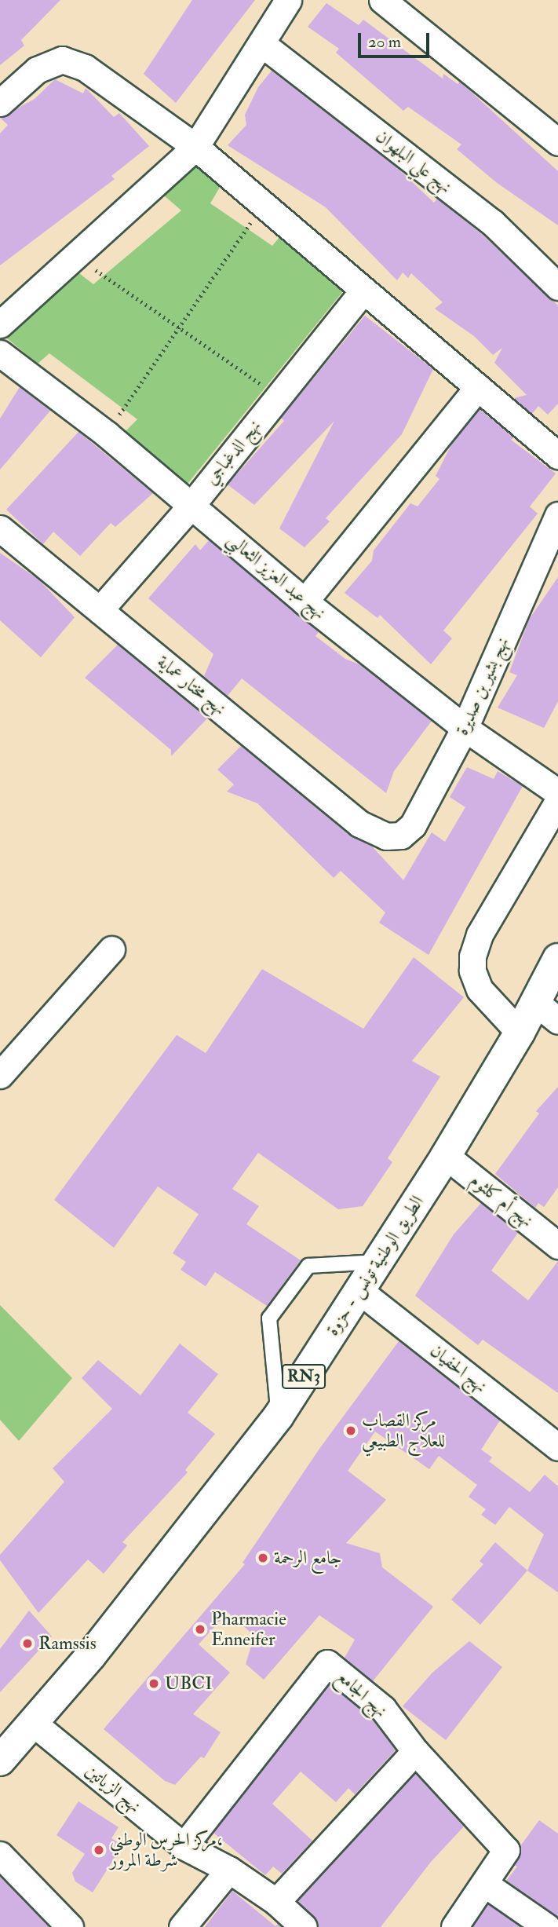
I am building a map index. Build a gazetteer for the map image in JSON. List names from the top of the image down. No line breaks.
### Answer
{"streets":{"main road":["الطريق الوطنية تونس - حزوة","RN3"],"street":["نهج علي البلهوان","نهج الدغباجي","نهج عبد العزيز الثعالبي","نهج مختار عماية","نهج بشير بن صديرة","نهج أم كلثوم","نهج الحفيان","نهج الجامع","نهج الزياتين"]},"crossings":[["نهج الدغباجي","نهج عبد العزيز الثعالبي"],["نهج الدغباجي","نهج مختار عماية"],["نهج عبد العزيز الثعالبي","نهج بشير بن صديرة"],["نهج مختار عماية","نهج بشير بن صديرة"],["نهج أم كلثوم","الطريق الوطنية تونس - حزوة"],["الطريق الوطنية تونس - حزوة","نهج الحفيان"],["الطريق الوطنية تونس - حزوة","نهج الزياتين"],["نهج الجامع","نهج الزياتين"]],"places":["مركز القصاب للعلاج الطبيعي","جامع الرحمة","Pharmacie Enneifer","Ramssis","UBCI","مركز الحرس الوطني، شرطة المرور"],"scale_bar":"20 m"}
